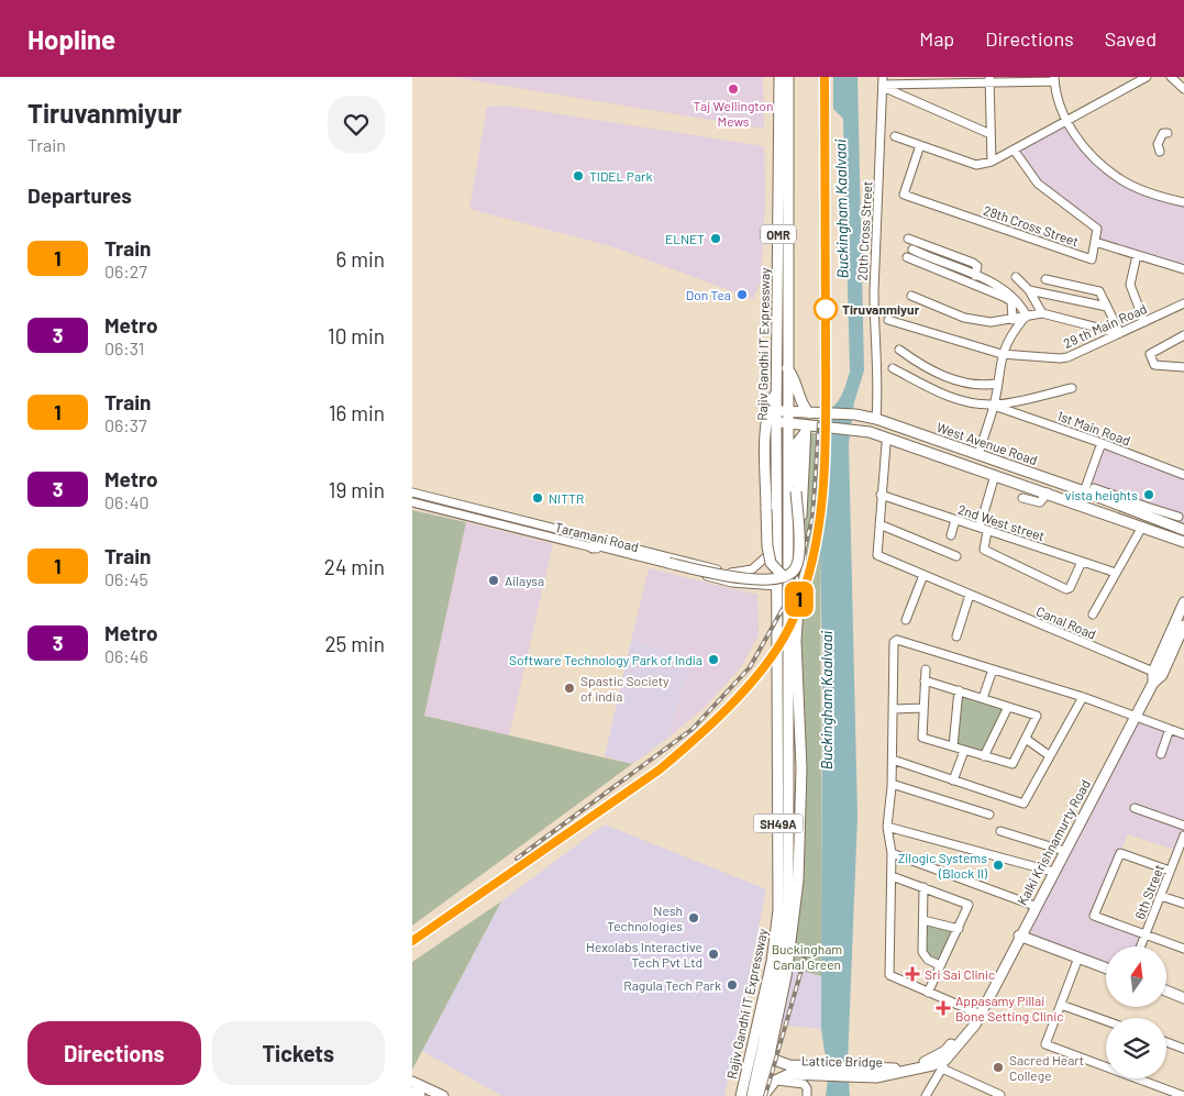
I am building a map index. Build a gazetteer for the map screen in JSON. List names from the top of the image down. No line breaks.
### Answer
{"streets":{"main road":["OMR","Rajiv Gandhi IT Expressway","West Avenue Road","SH49A","Kalki Krishnamurty Road","Lattice Bridge"],"street":["28th Cross Street","20th Cross Street","29 th Main Road","1st Main Road","2nd West street","Taramani Road","Canal Road","6th Street"]},"crossings":[["20th Cross Street","West Avenue Road"],["Rajiv Gandhi IT Expressway","West Avenue Road"],["Rajiv Gandhi IT Expressway","Taramani Road"],["Rajiv Gandhi IT Expressway","SH49A"],["2nd West street","Canal Road"],["Canal Road","Kalki Krishnamurty Road"],["Kalki Krishnamurty Road","Lattice Bridge"]],"water":["Buckingham Kaalvaai"],"parks":["Buckingham Canal Green"],"places":{"other":["Taj Wellington Mews","TIDEL Park","ELNET","Don Tea","Tiruvanmiyur","vista heights","NITTR","Ailaysa","Software Technology Park of India","Spastic Society of india","Zilogic Systems (Block II)","Nesh Technologies","Hexolabs Interactive Tech Pvt Ltd","Ragula Tech Park","Sacred Heart College"],"health":["Sri Sai Clinic","Appasamy Pillai Bone Setting Clinic"]},"north":"top","page":{"header":"Hopline","nav":["Map","Directions","Saved"],"heading":[["Tiruvanmiyur","Train"],"Departures"],"on_map":"1","list":[{"mark":"1","name":"Train","note":"06:27","value":"6 min"},{"mark":"3","name":"Metro","note":"06:31","value":"10 min"},{"mark":"1","name":"Train","note":"06:37","value":"16 min"},{"mark":"3","name":"Metro","note":"06:40","value":"19 min"},{"mark":"1","name":"Train","note":"06:45","value":"24 min"},{"mark":"3","name":"Metro","note":"06:46","value":"25 min"}],"buttons":["Directions","Tickets"]}}
